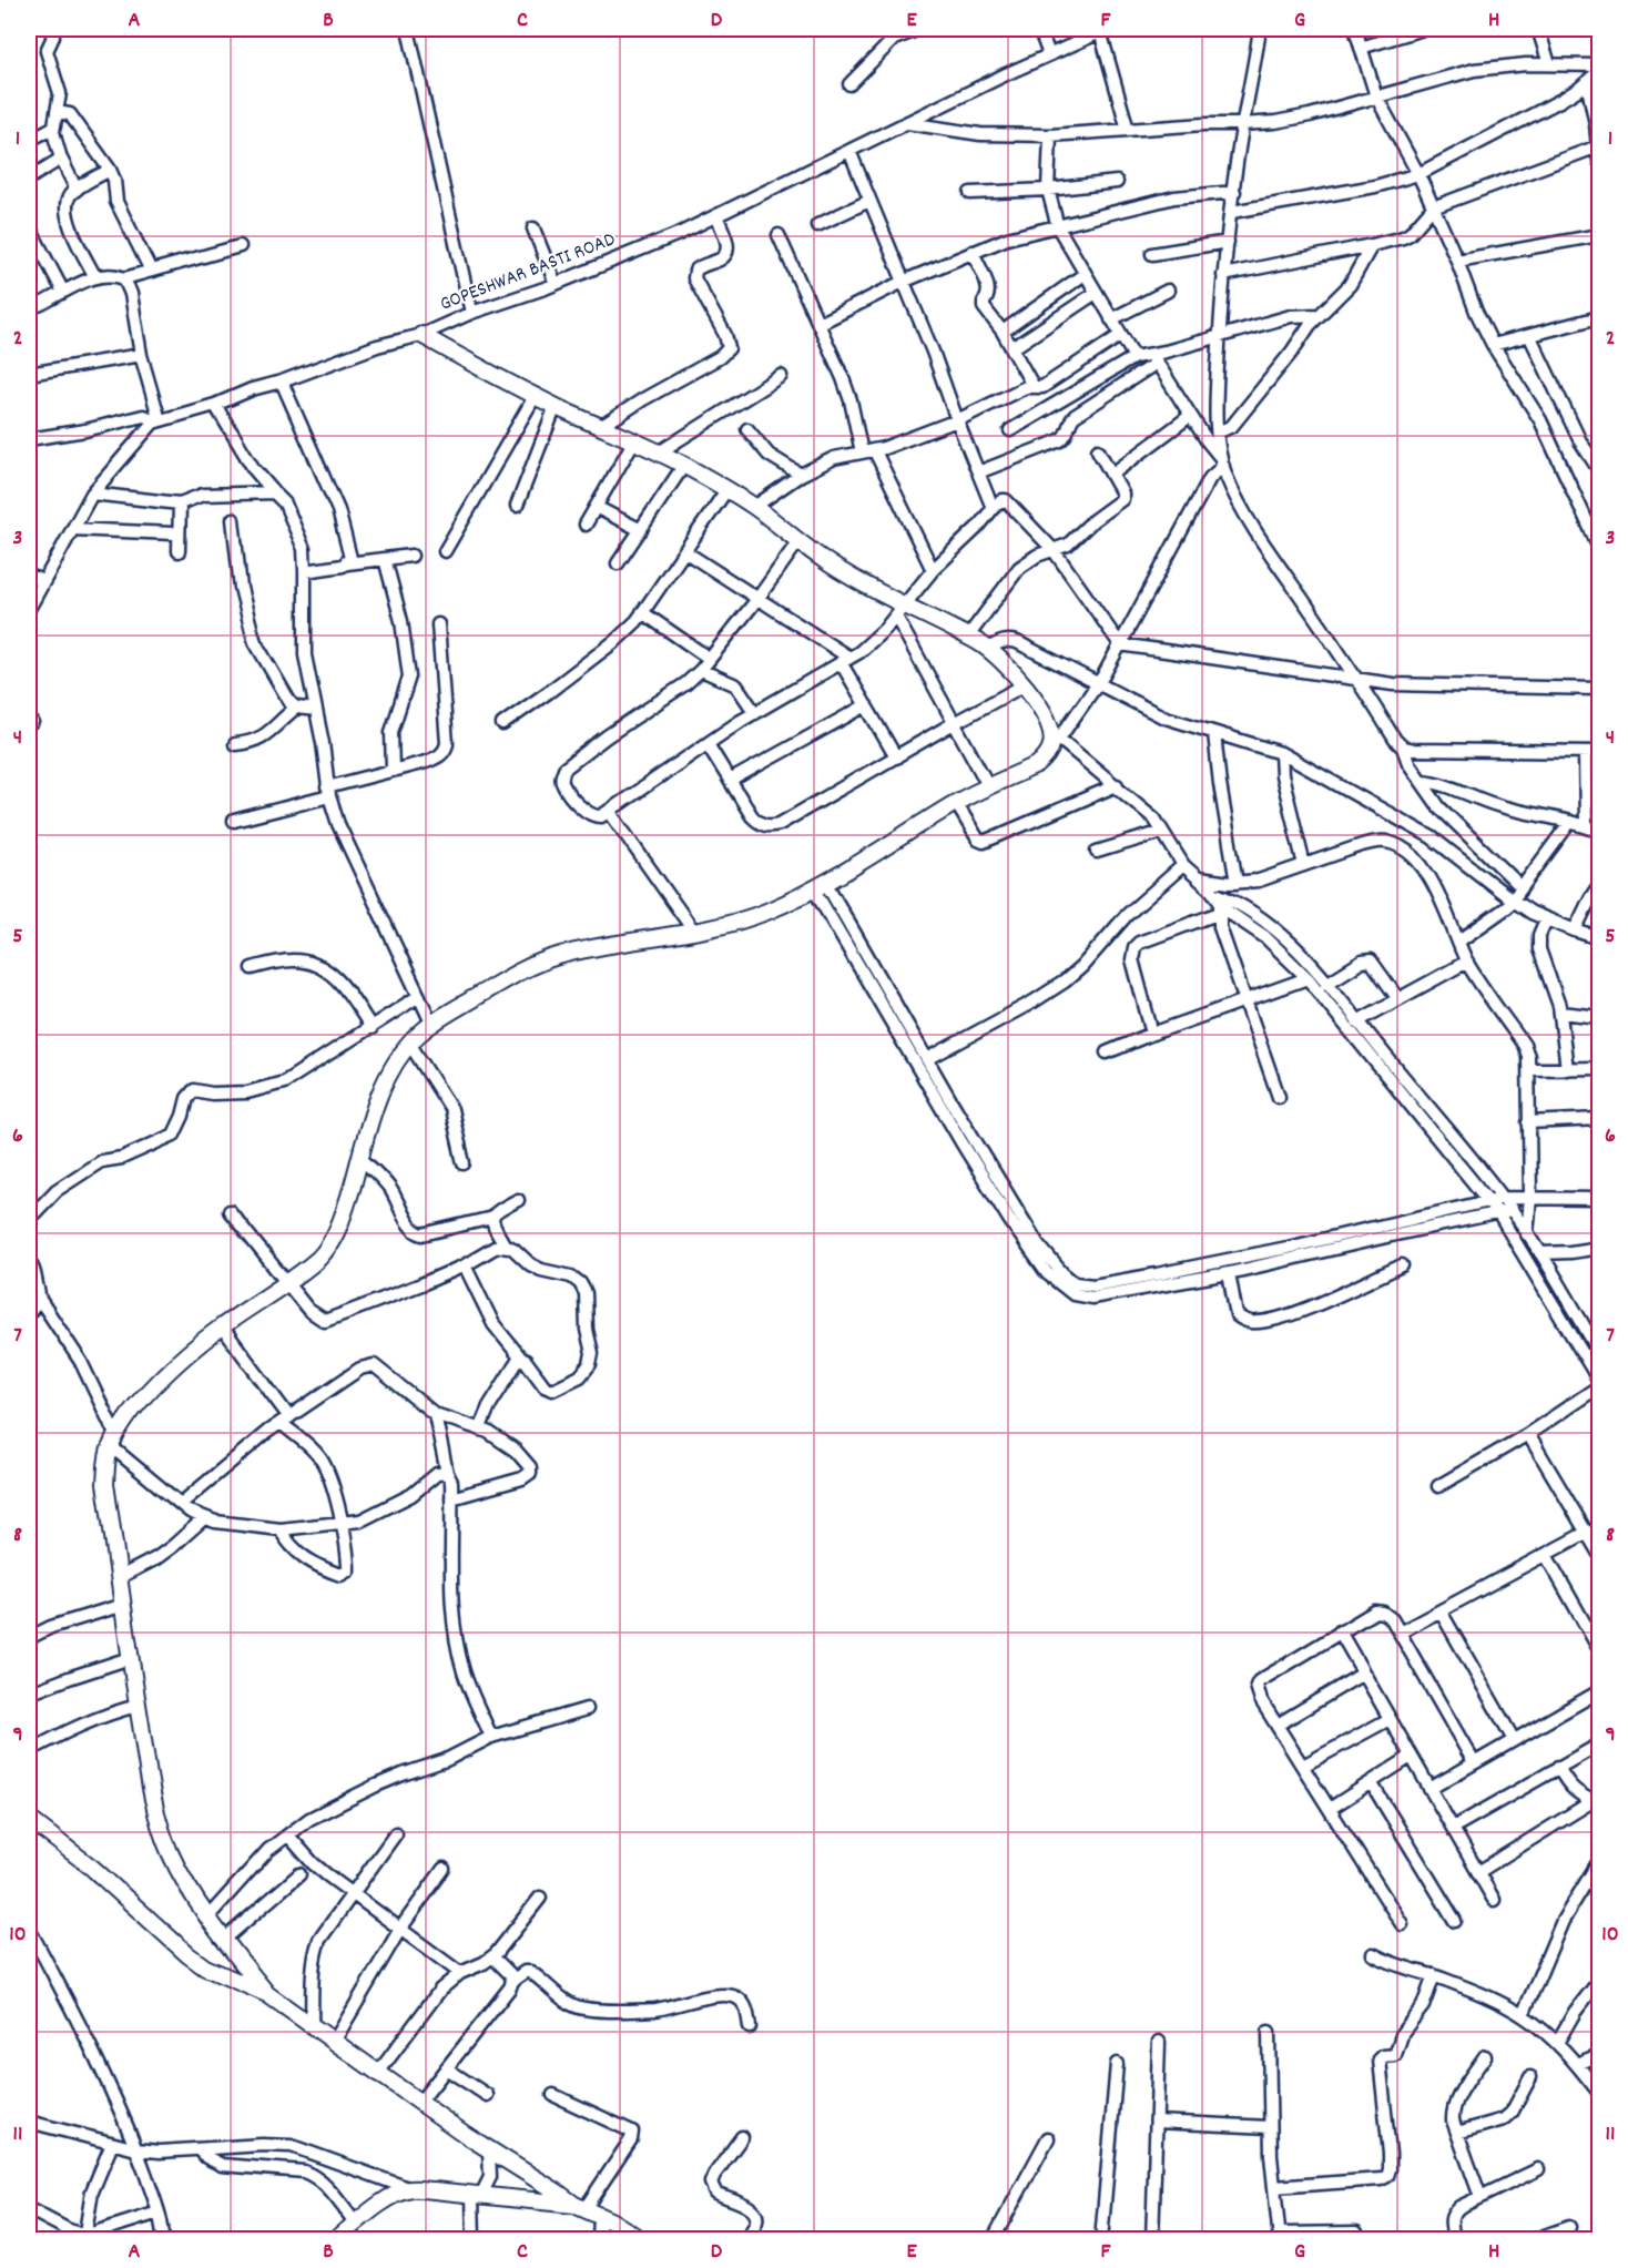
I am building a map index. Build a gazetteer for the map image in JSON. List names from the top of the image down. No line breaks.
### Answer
{"streets":{"street":["GOPESHWAR BASTI ROAD"]},"grid":{"columns":["A","B","C","D","E","F","G","H"],"rows":["1","2","3","4","5","6","7","8","9","10","11"]}}
